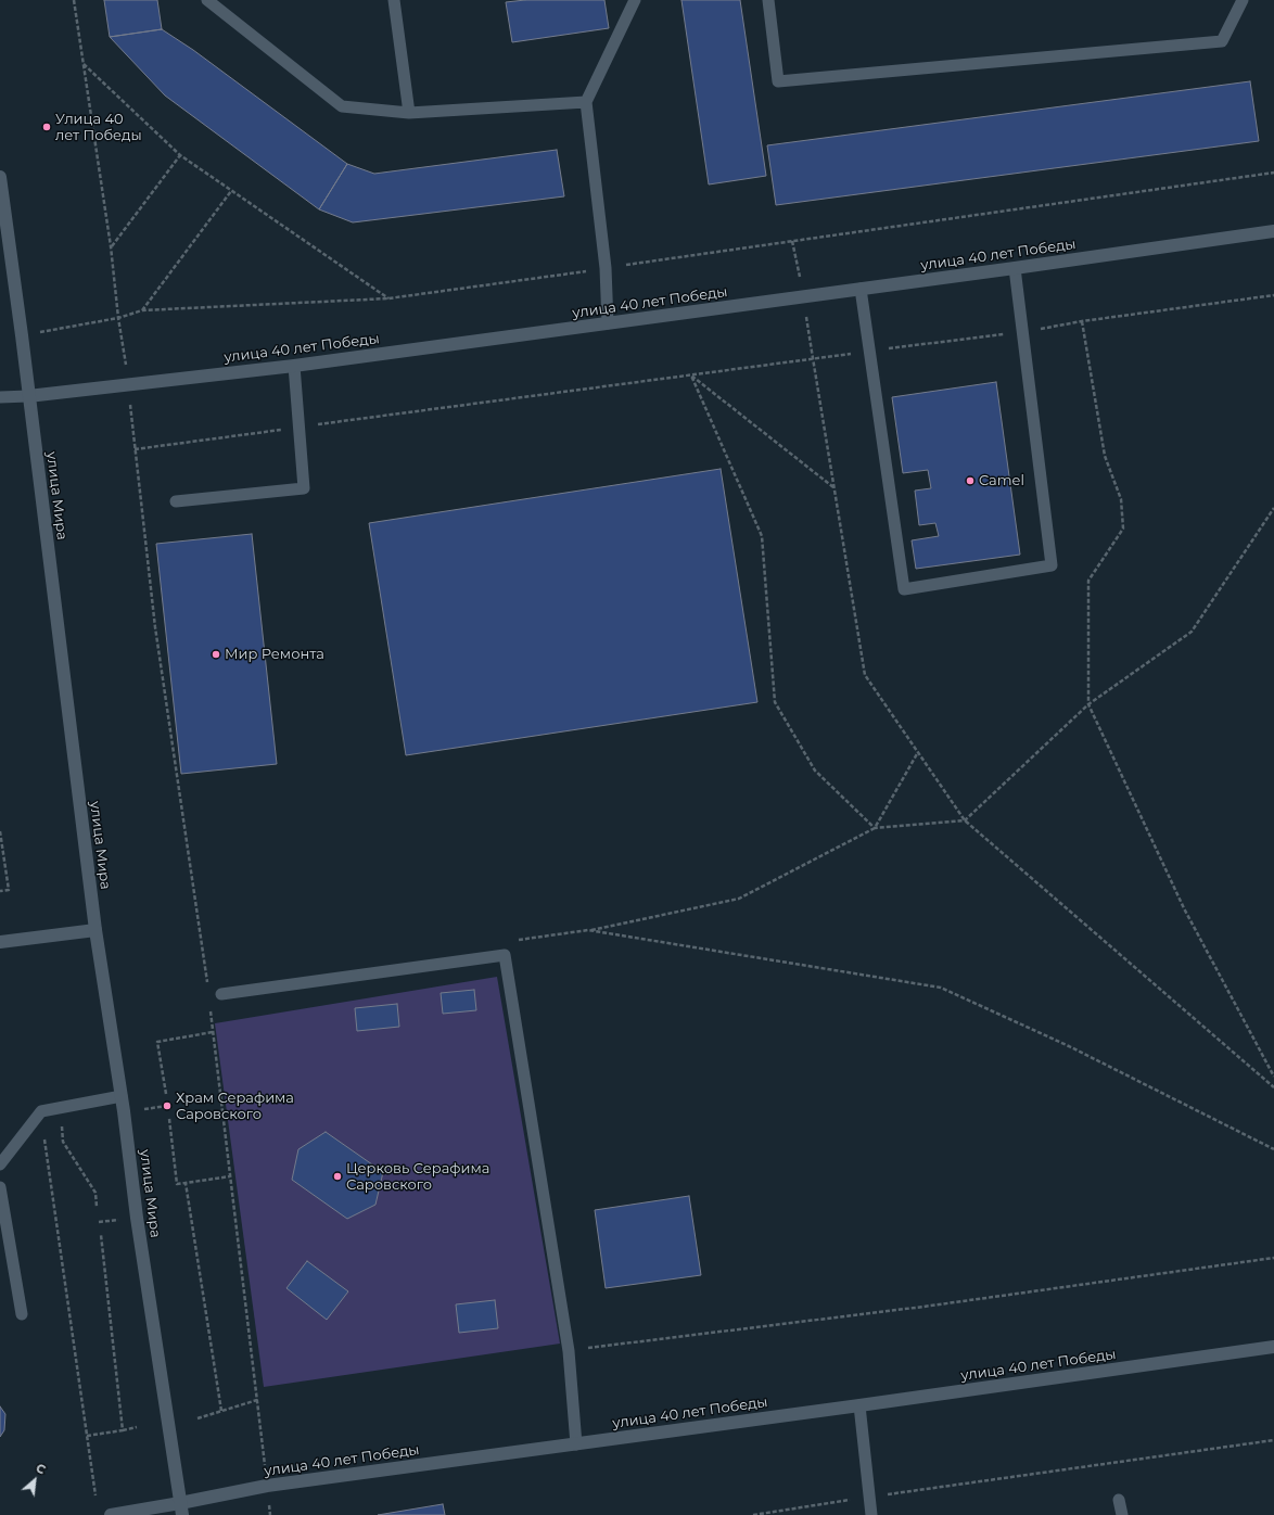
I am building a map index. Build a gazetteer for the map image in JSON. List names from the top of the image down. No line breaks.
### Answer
{"streets":{"street":["улица 40 лет Победы","улица Мира"]},"crossings":[["улица 40 лет Победы","улица Мира"]],"places":["Улица 40 лет Победы","Camel","Мир Ремонта","Храм Серафима Саровского","Церковь Серафима Саровского"],"north":"top right"}
